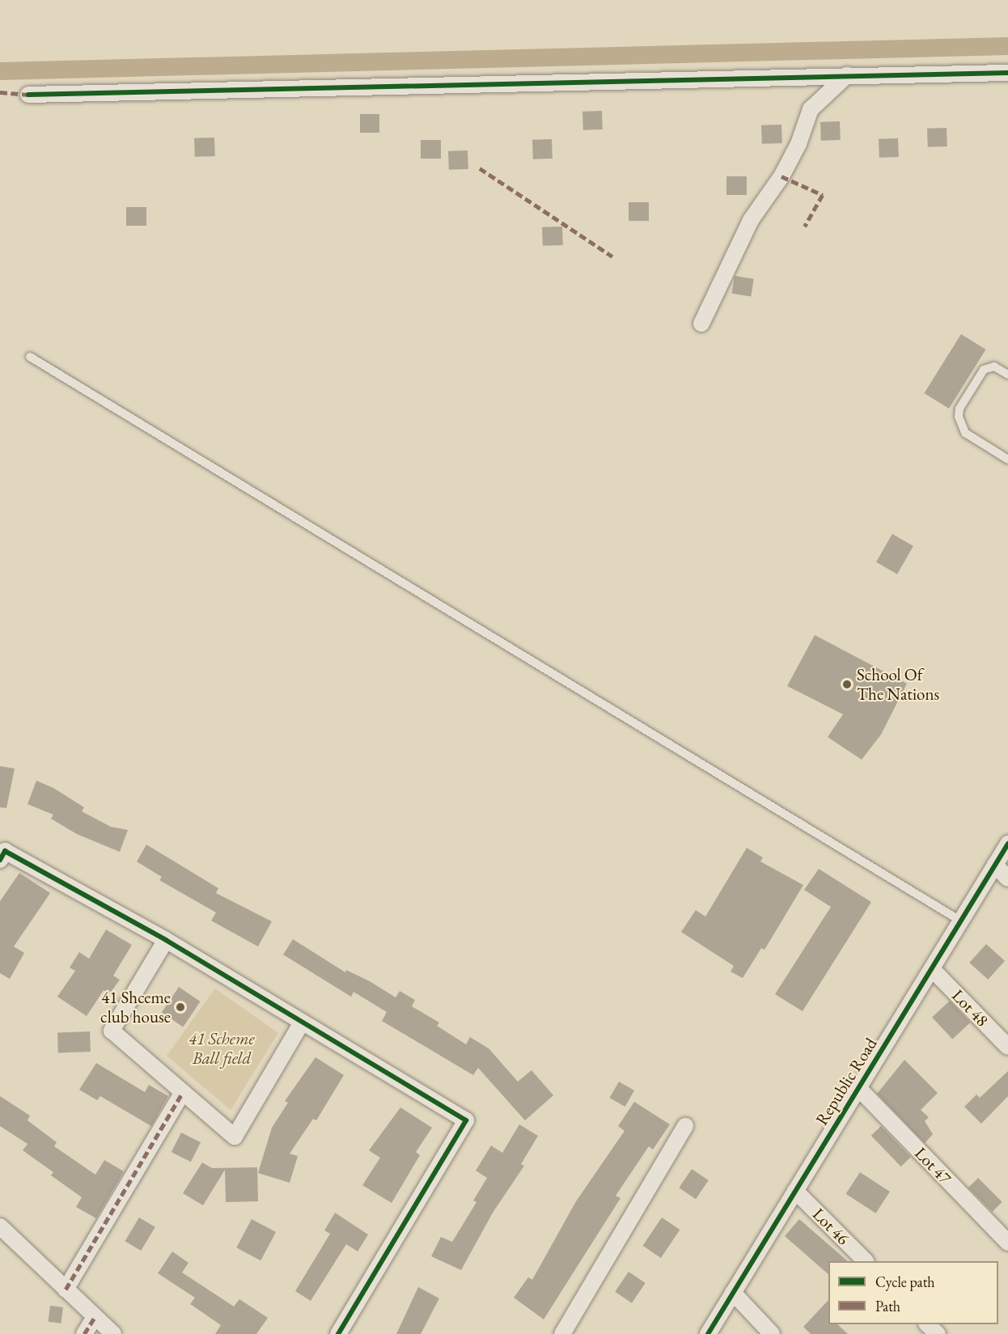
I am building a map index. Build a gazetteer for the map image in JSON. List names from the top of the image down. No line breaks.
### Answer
{"streets":{"street":["Lot 48","Republic Road","Lot 47","Lot 46"]},"crossings":[["Lot 48","Republic Road"],["Republic Road","Lot 47"],["Republic Road","Lot 46"]],"parks":["41 Scheme Ball field"],"places":["School Of The Nations","41 Shceme club house"],"legend":["Cycle path","Path"]}
